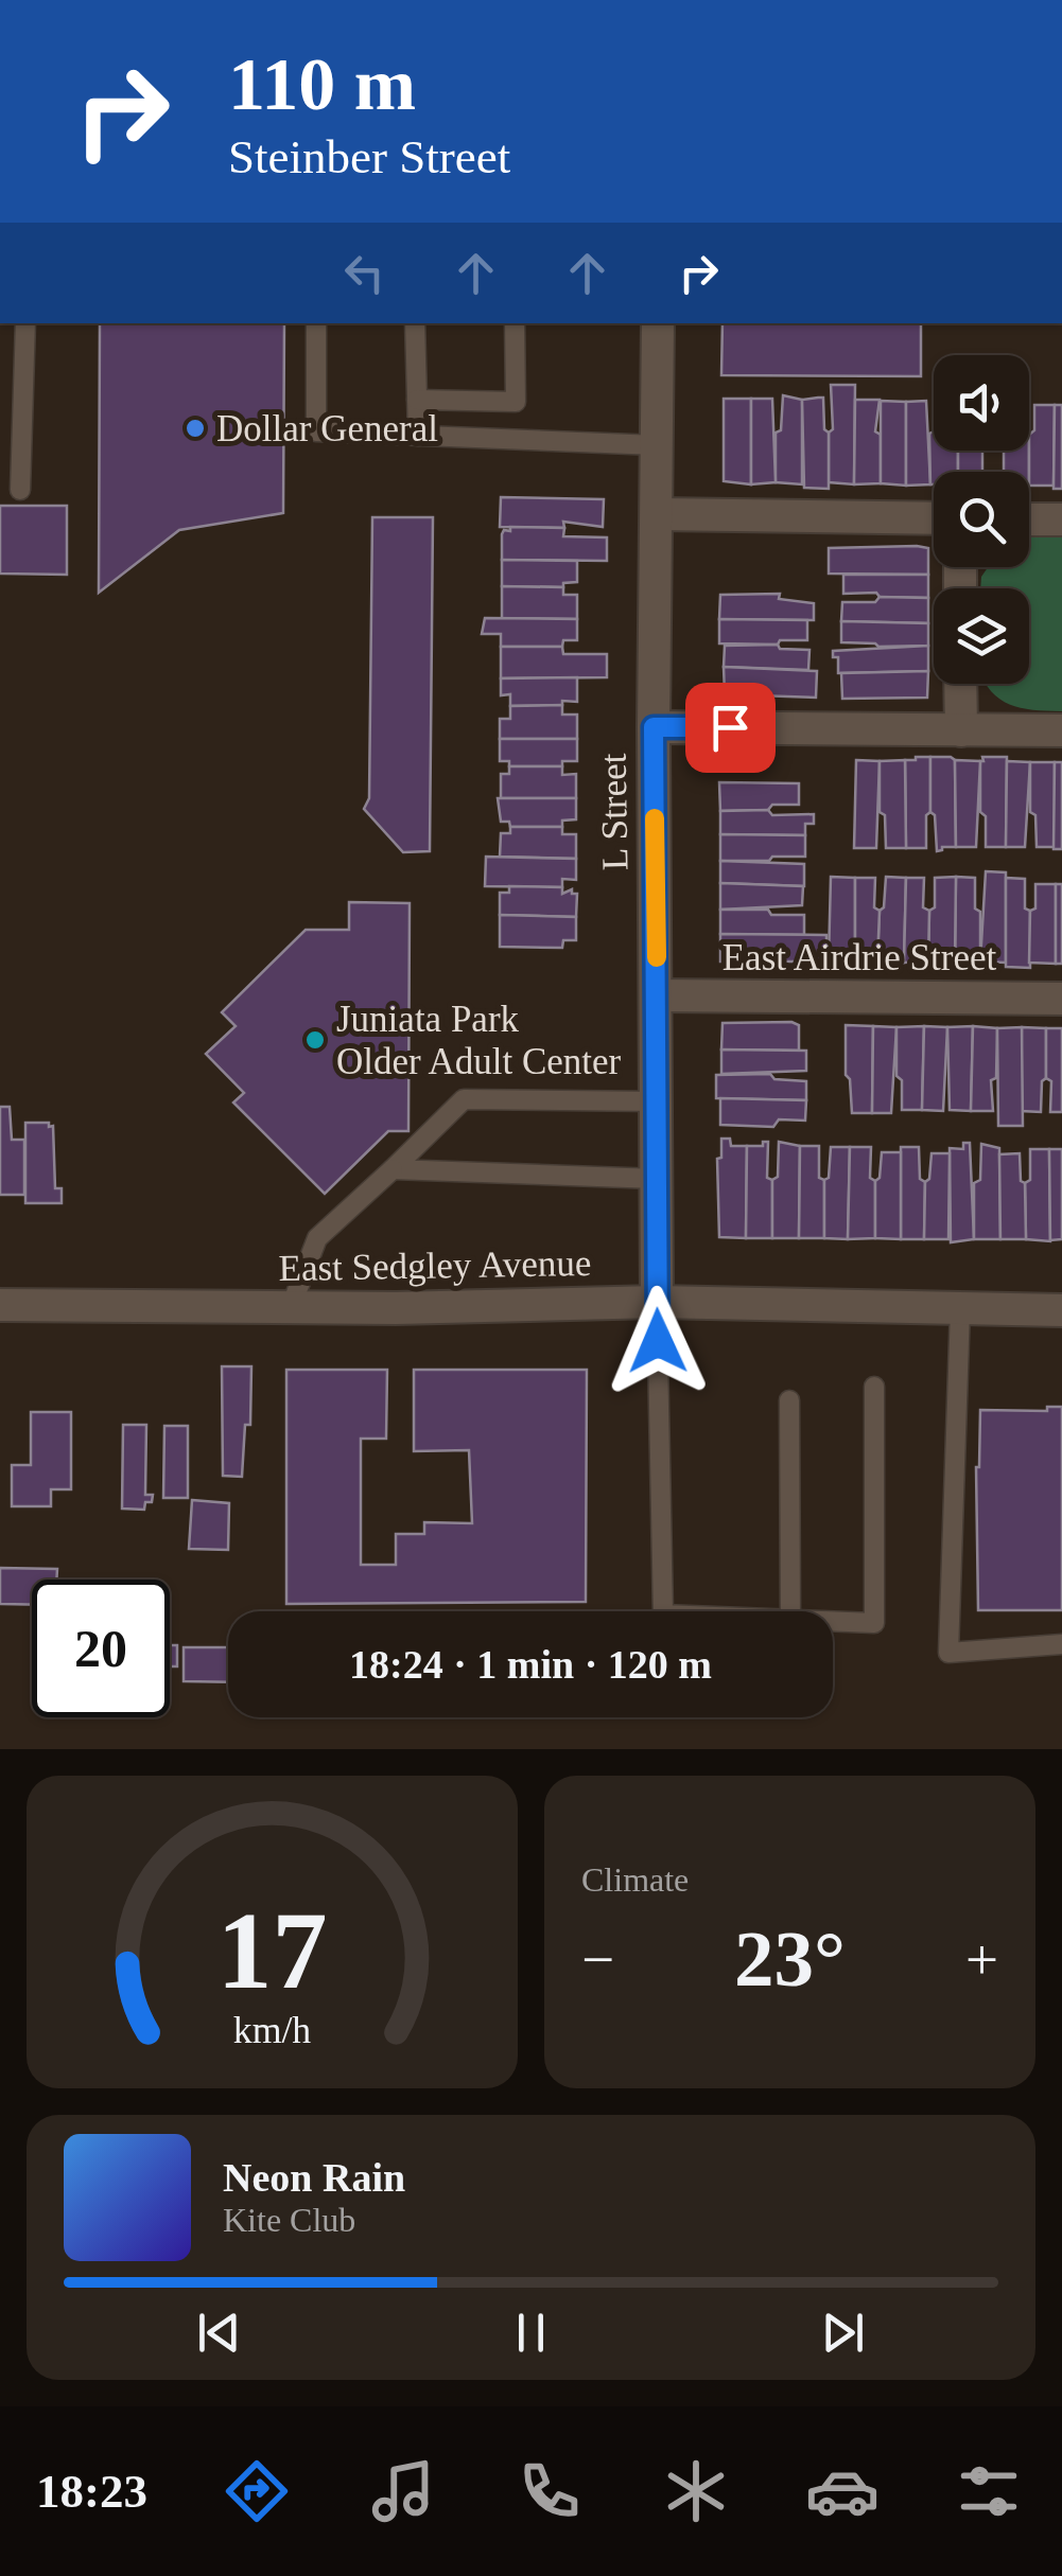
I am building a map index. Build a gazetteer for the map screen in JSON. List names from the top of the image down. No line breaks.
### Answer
{"streets":{"street":["L Street","East Airdrie Street","East Sedgley Avenue"]},"crossings":[["L Street","East Airdrie Street"],["L Street","East Sedgley Avenue"]],"places":["Dollar General","Juniata Park Older Adult Center"],"page":{"turn":["110 m","Steinber Street"],"limit":"20","trip":"18:24 · 1 min · 120 m","tile":"Climate","heat":["−","23°","+"],"song":["Neon Rain","Kite Club"],"tabs":"18:23","gauge":["17","km/h"]}}
